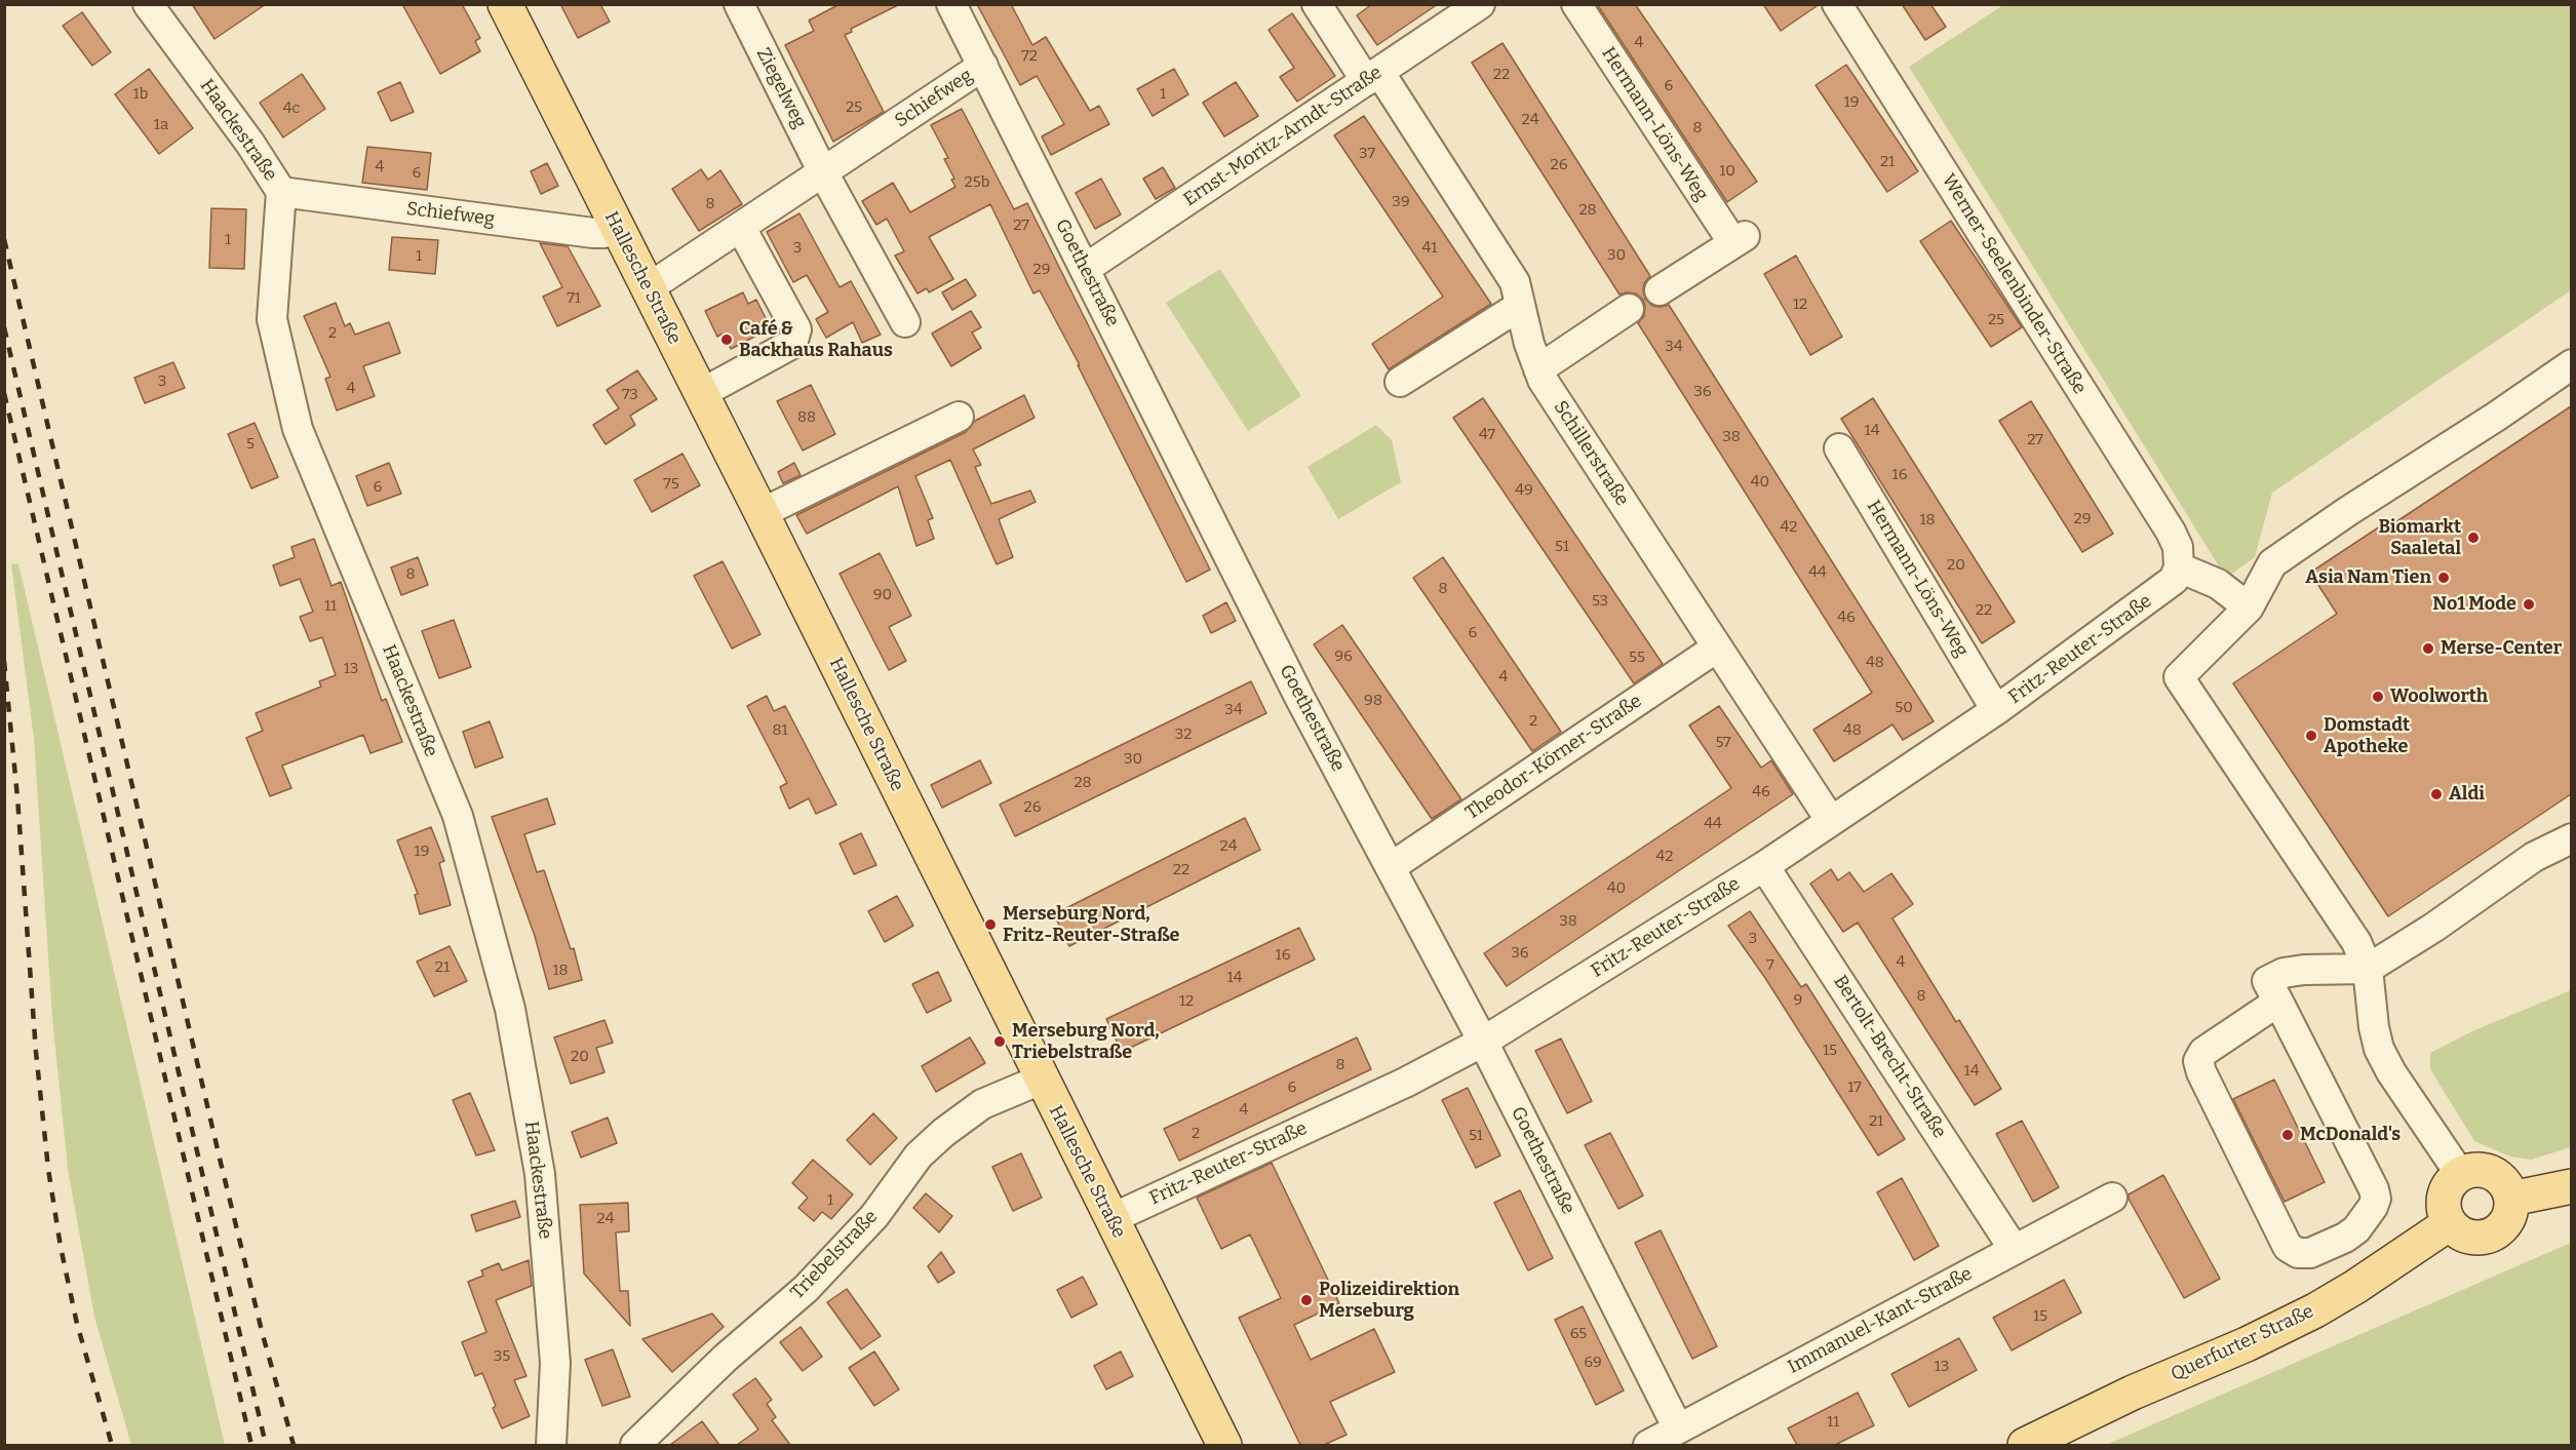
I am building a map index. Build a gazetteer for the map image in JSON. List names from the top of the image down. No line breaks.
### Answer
{"streets":{"main road":["Hallesche Straße","Querfurter Straße"],"street":["Ziegelweg","Schiefweg","Hermann-Löns-Weg","Haackestraße","Ernst-Moritz-Arndt-Straße","Goethestraße","Werner-Seelenbinder-Straße","Schillerstraße","Fritz-Reuter-Straße","Theodor-Körner-Straße","Bertolt-Brecht-Straße","Triebelstraße","Immanuel-Kant-Straße"]},"crossings":[["Ziegelweg","Schiefweg"],["Schiefweg","Haackestraße"],["Schiefweg","Goethestraße"],["Schiefweg","Hallesche Straße"],["Hermann-Löns-Weg","Fritz-Reuter-Straße"],["Ernst-Moritz-Arndt-Straße","Goethestraße"],["Ernst-Moritz-Arndt-Straße","Schillerstraße"],["Goethestraße","Fritz-Reuter-Straße"],["Goethestraße","Theodor-Körner-Straße"],["Goethestraße","Immanuel-Kant-Straße"],["Hallesche Straße","Fritz-Reuter-Straße"],["Hallesche Straße","Triebelstraße"],["Werner-Seelenbinder-Straße","Fritz-Reuter-Straße"],["Schillerstraße","Fritz-Reuter-Straße"],["Schillerstraße","Theodor-Körner-Straße"],["Fritz-Reuter-Straße","Bertolt-Brecht-Straße"],["Bertolt-Brecht-Straße","Immanuel-Kant-Straße"]],"places":["Café & Backhaus Rahaus","Biomarkt Saaletal","Asia Nam Tien","No1 Mode","Merse-Center","Woolworth","Domstadt Apotheke","Aldi","Merseburg Nord, Fritz-Reuter-Straße","Merseburg Nord, Triebelstraße","McDonald's","Polizeidirektion Merseburg"],"house_numbers":["4","72","22","6","1b","1","19","25","4c","24","1a","8","37","21","26","4","10","6","25b","39","8","28","27","1","3","41","30","1","29","71","12","25","2","34","3","4","36","73","88","14","47","38","27","5","16","40","75","6","49","29","18","42","51","20","44","8","8","90","53","11","22","46","6","96","55","48","13","4","98","50","34","2","81","48","32","57","30","28","46","26","44","24","19","42","22","40","38","3","36","16","4","7","21","18","14","8","9","12","15","20","8","14","6","17","4","21","2","51","1","24","15","65","35","69","13","11"]}
